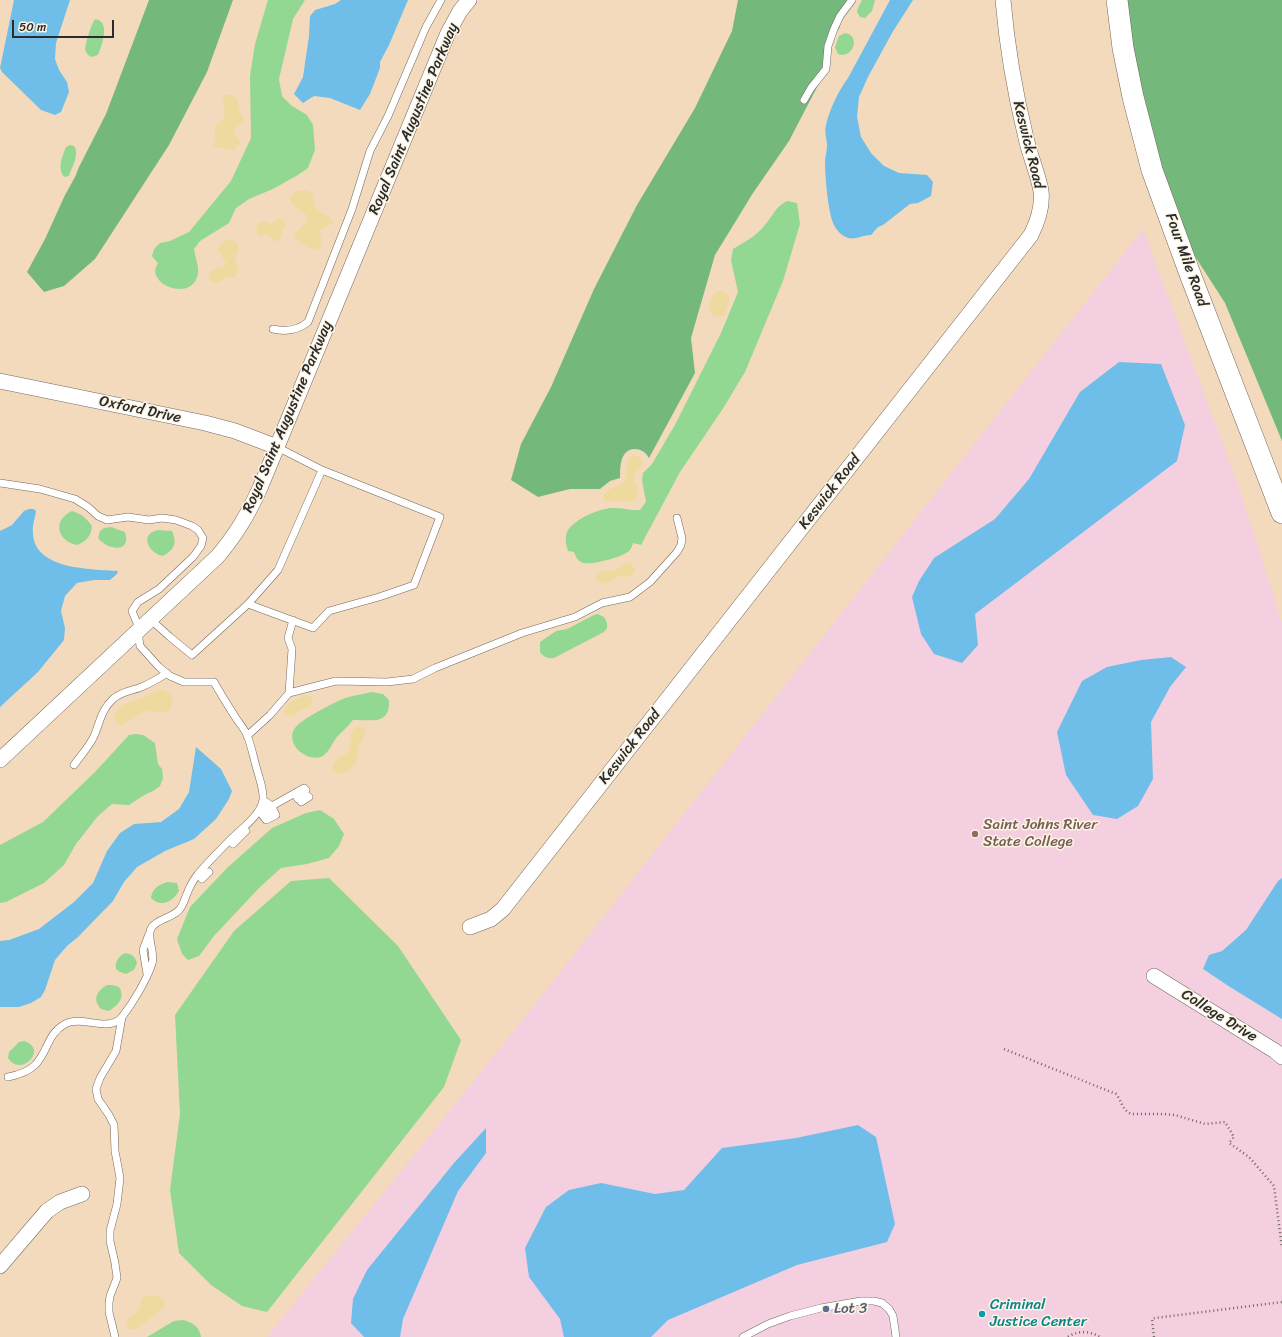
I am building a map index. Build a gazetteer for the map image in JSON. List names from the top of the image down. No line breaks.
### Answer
{"streets":{"main road":["Four Mile Road"],"street":["Royal Saint Augustine Parkway","Keswick Road","Oxford Drive","College Drive"]},"crossings":[["Royal Saint Augustine Parkway","Oxford Drive"]],"places":["Saint Johns River State College","Lot 3","Criminal Justice Center"],"scale_bar":"50 m"}
